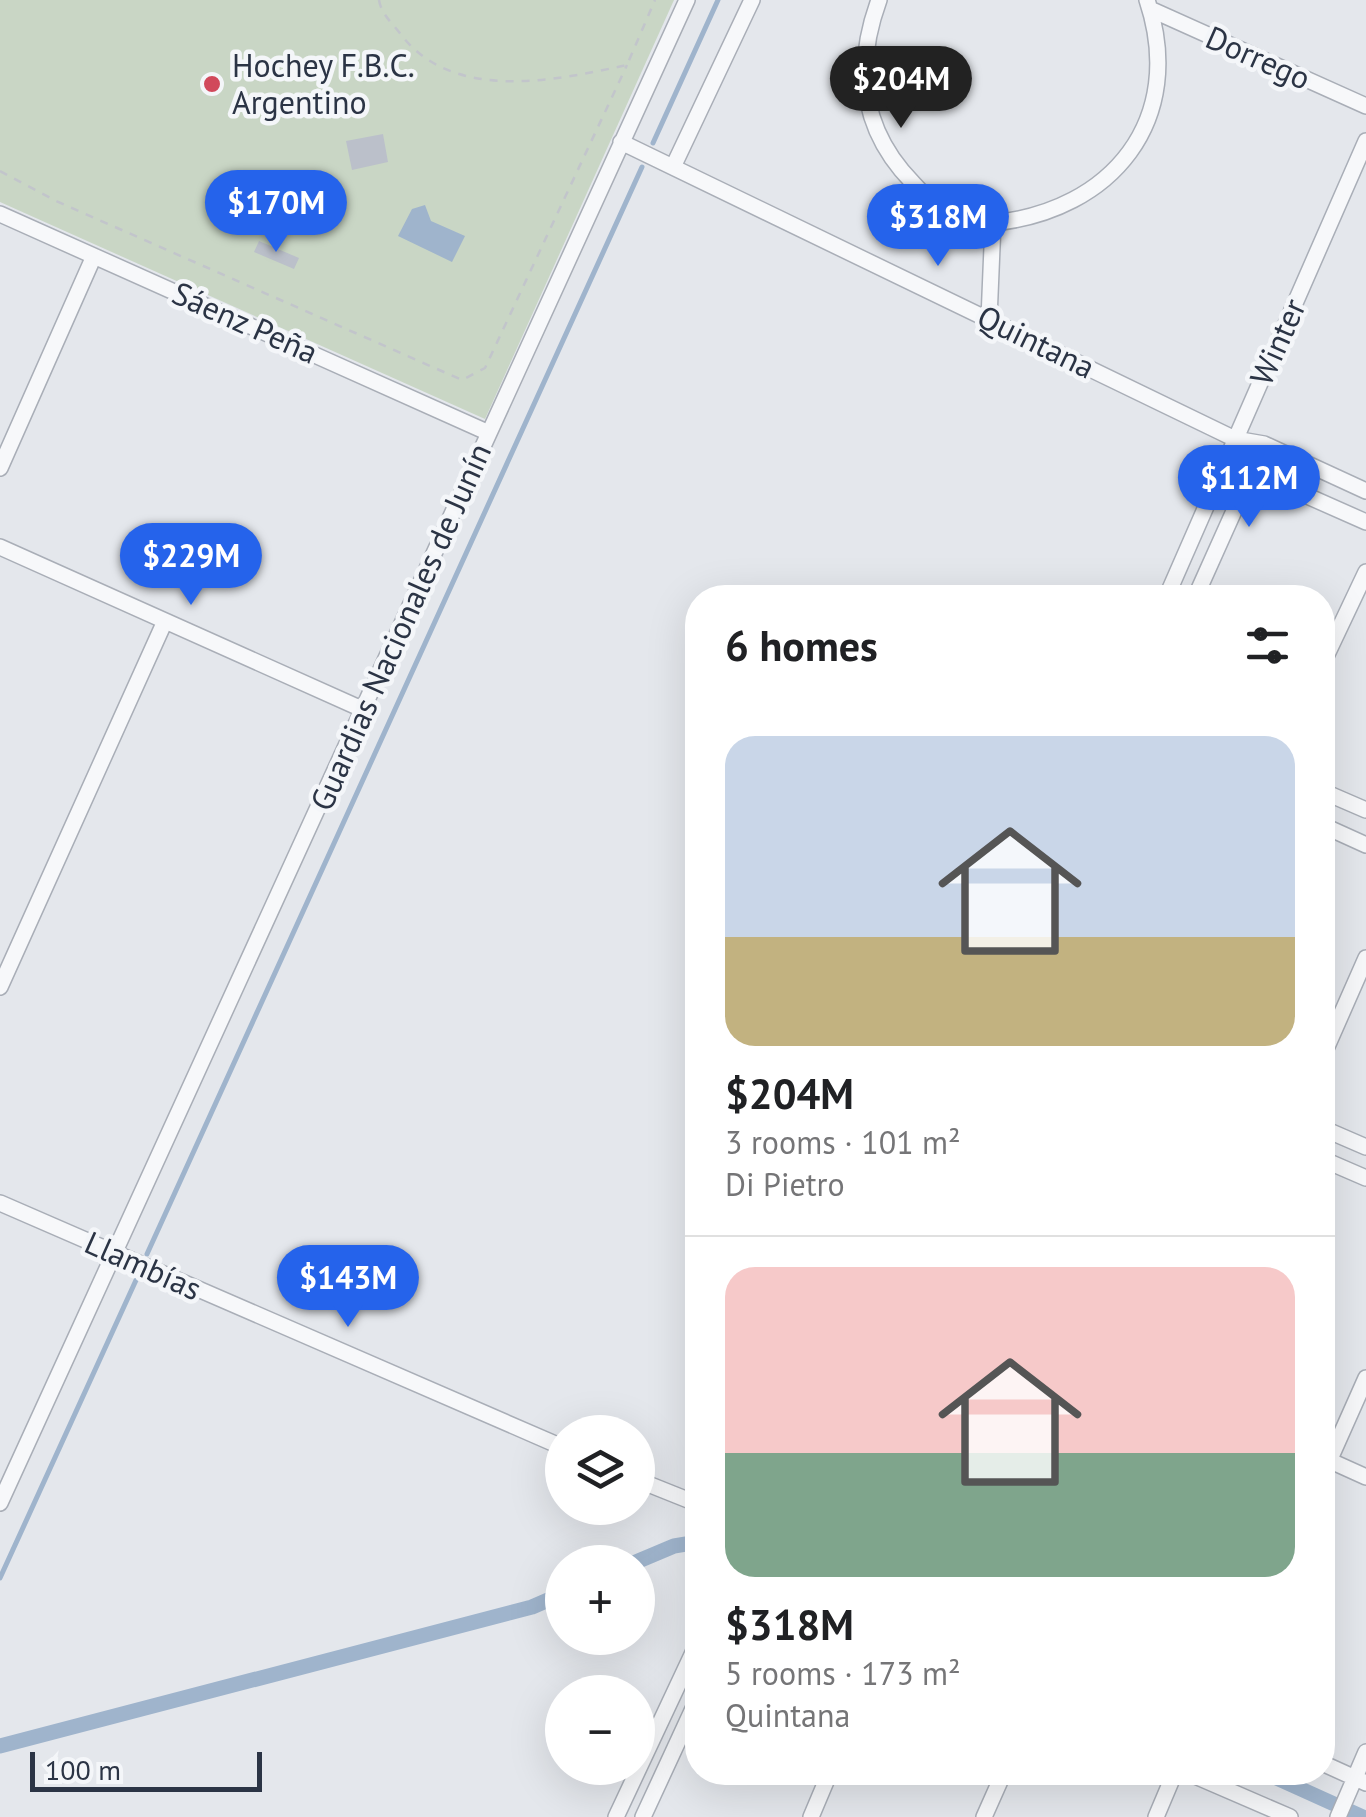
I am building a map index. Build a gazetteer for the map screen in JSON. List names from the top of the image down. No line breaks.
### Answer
{"streets":{"street":["Dorrego","Sáenz Peña","Quintana","Winter","Guardias Nacionales de Junín","Llambías"]},"crossings":[["Sáenz Peña","Guardias Nacionales de Junín"],["Quintana","Winter"],["Quintana","Guardias Nacionales de Junín"],["Guardias Nacionales de Junín","Llambías"]],"places":["Hochey F.B.C. Argentino"],"scale_bar":"100 m","page":{"price":["$204M","$170M","$318M","$112M","$229M","$143M"],"heading":"6 homes","list":[{"name":"$204M","note":"3 rooms · 101 m² · Di Pietro"},{"name":"$318M","note":"5 rooms · 173 m² · Quintana"}],"map_buttons":["+","−"],"scale":"100 m"}}
